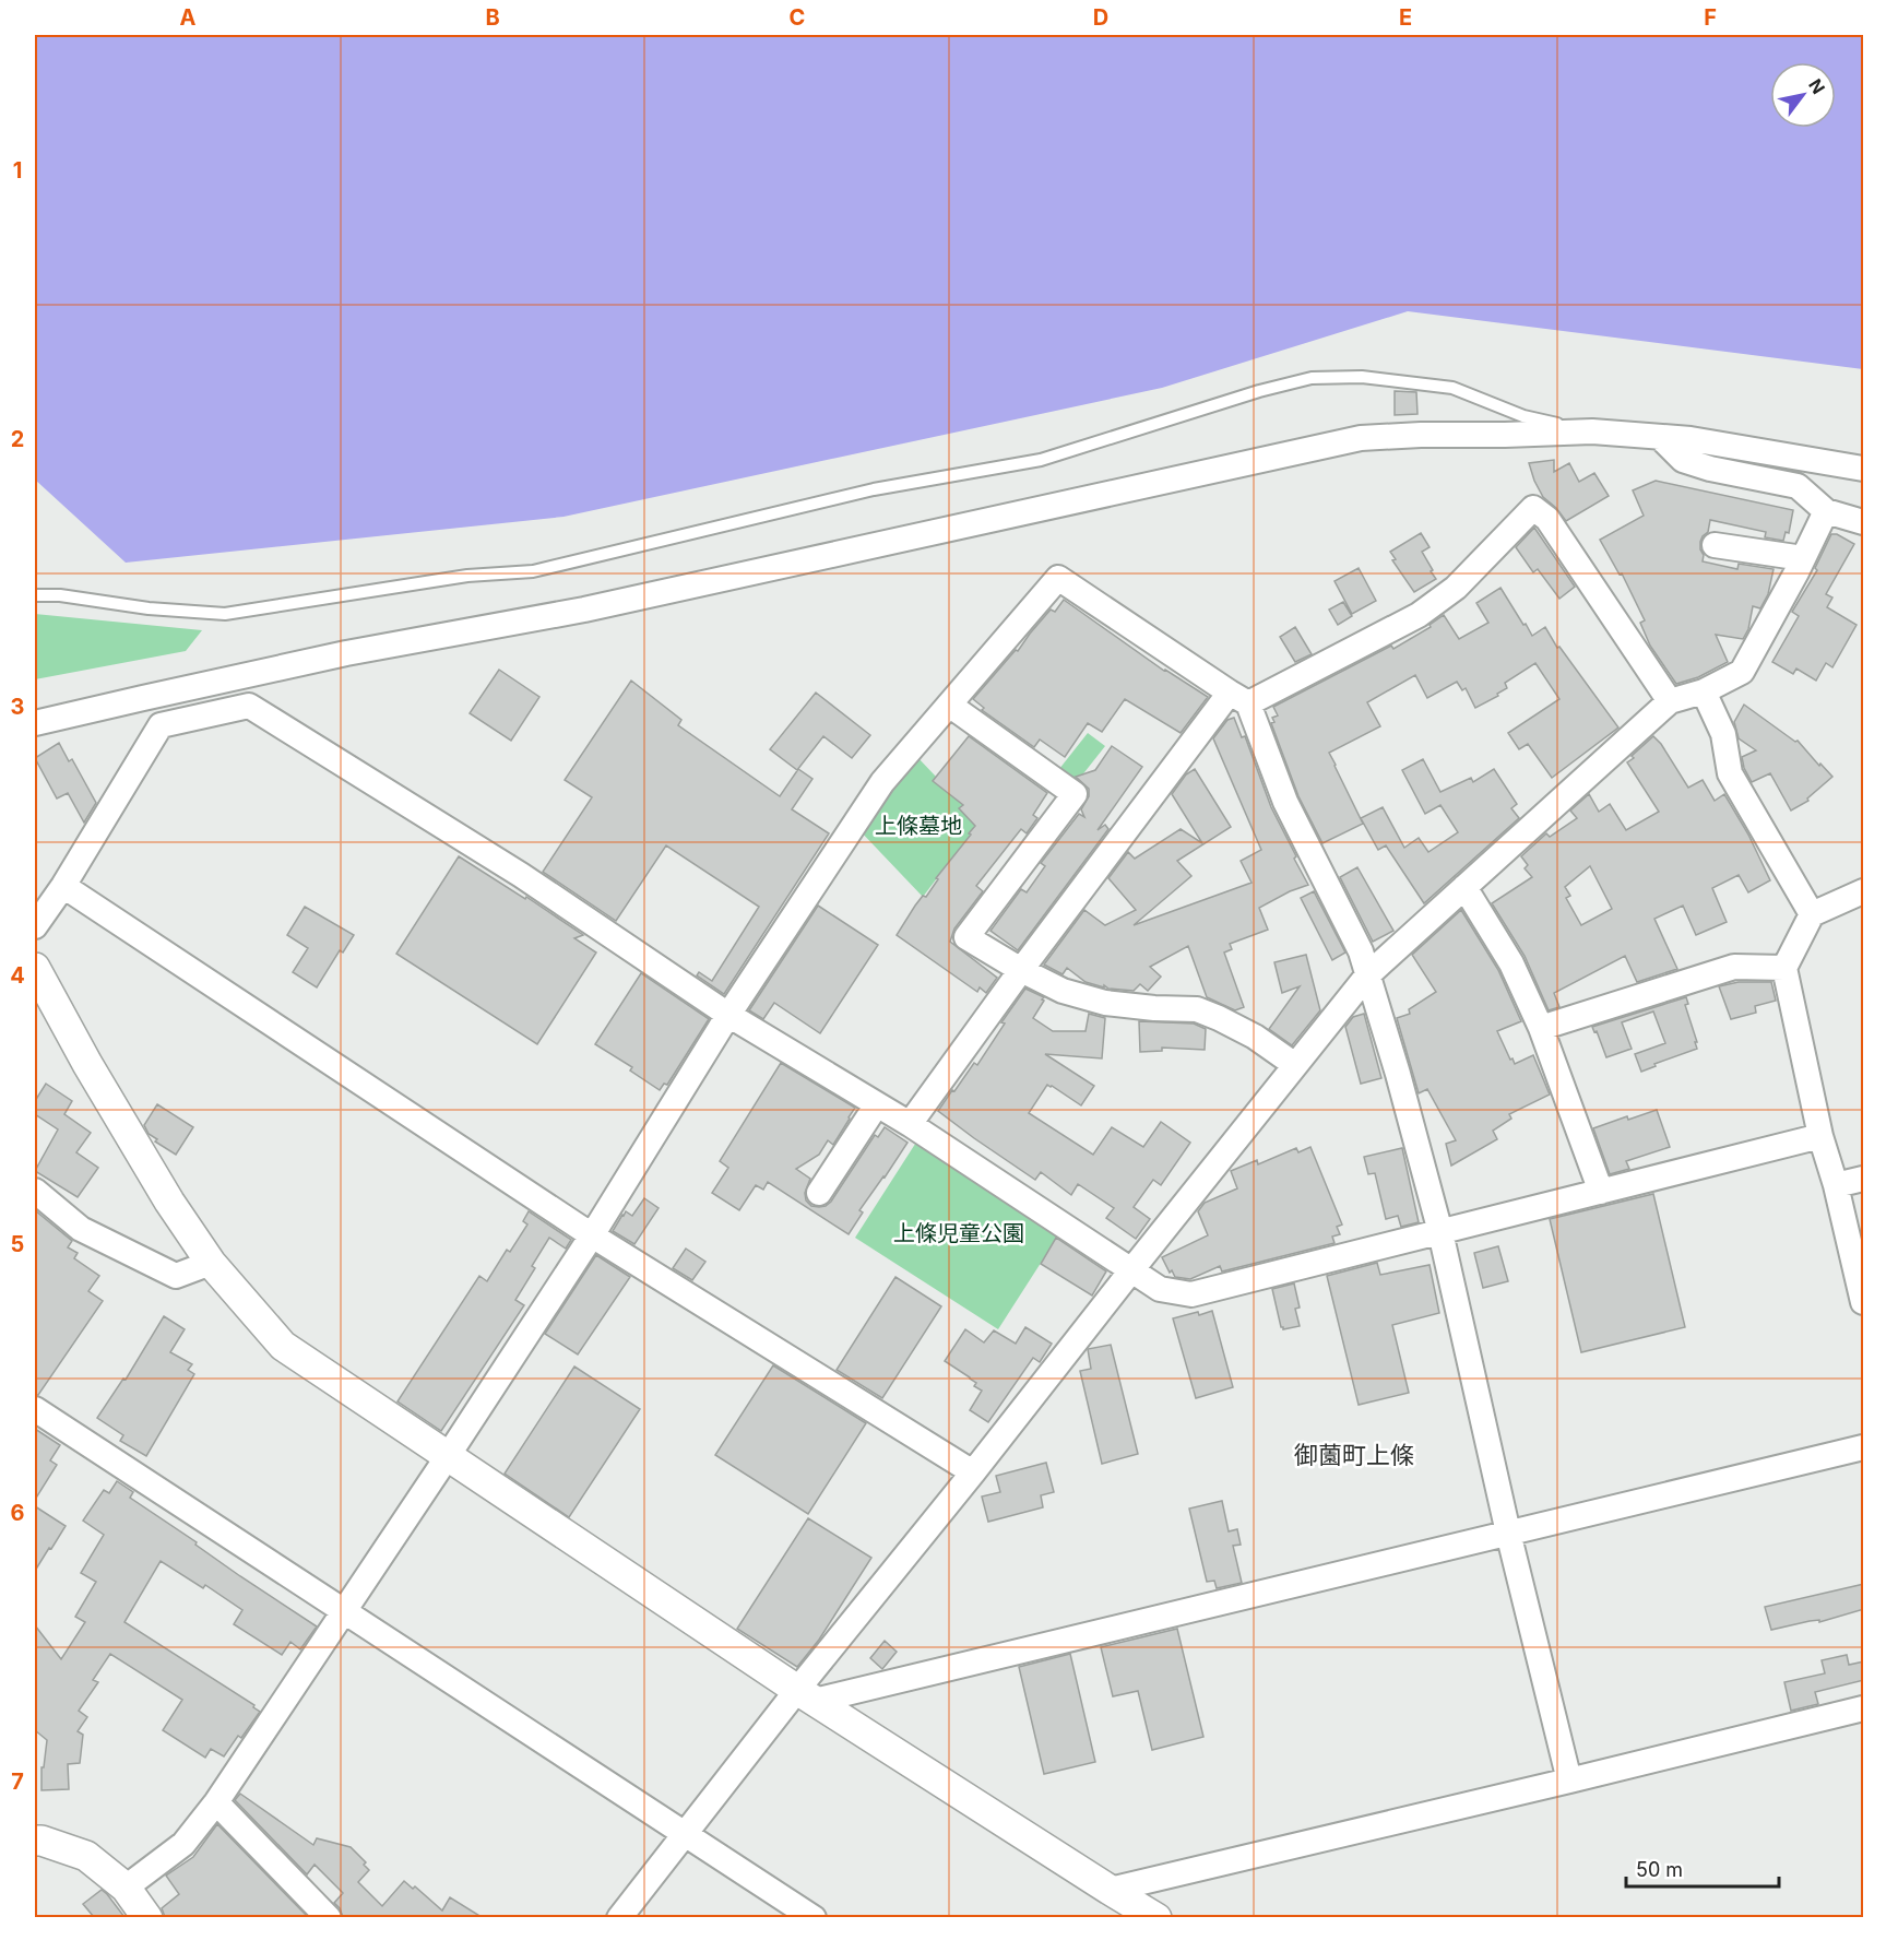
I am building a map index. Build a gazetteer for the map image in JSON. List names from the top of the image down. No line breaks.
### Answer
{"districts":["御薗町上條"],"parks":["上條墓地","上條児童公園"],"scale_bar":"50 m","north":"top right","grid":{"columns":["A","B","C","D","E","F"],"rows":["1","2","3","4","5","6","7"]}}
